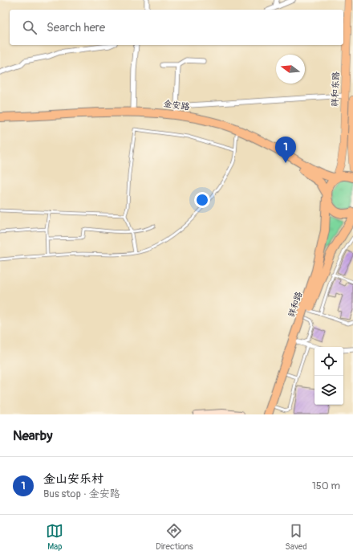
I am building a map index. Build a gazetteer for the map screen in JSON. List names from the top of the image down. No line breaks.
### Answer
{"streets":{"highway":["金安路","祥和路"],"main road":["祥和东路"]},"crossings":[["祥和东路","金安路"],["金安路","祥和路"]],"north":"left","page":{"search":"Search here","pins":"1","heading":"Nearby","list":[{"mark":"1","name":"金山安乐村","note":"Bus stop · 金安路","value":"150 m"}],"nav":["Map","Directions","Saved"]}}
